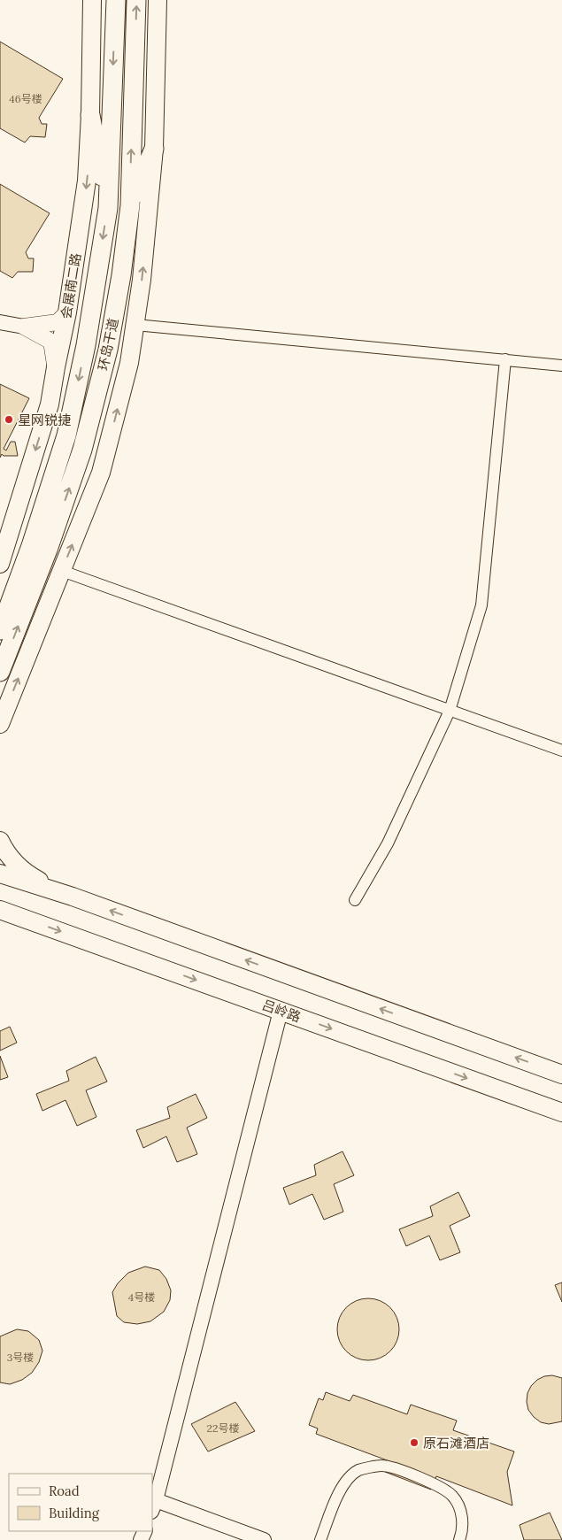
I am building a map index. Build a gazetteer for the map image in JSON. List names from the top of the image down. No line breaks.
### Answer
{"streets":{"highway":["环岛干道"],"main road":["会展南二路","吕岭路"]},"places":["星网锐捷","原石滩酒店"],"house_numbers":["46号楼","4号楼","3号楼","22号楼"],"legend":["Road","Building"]}
